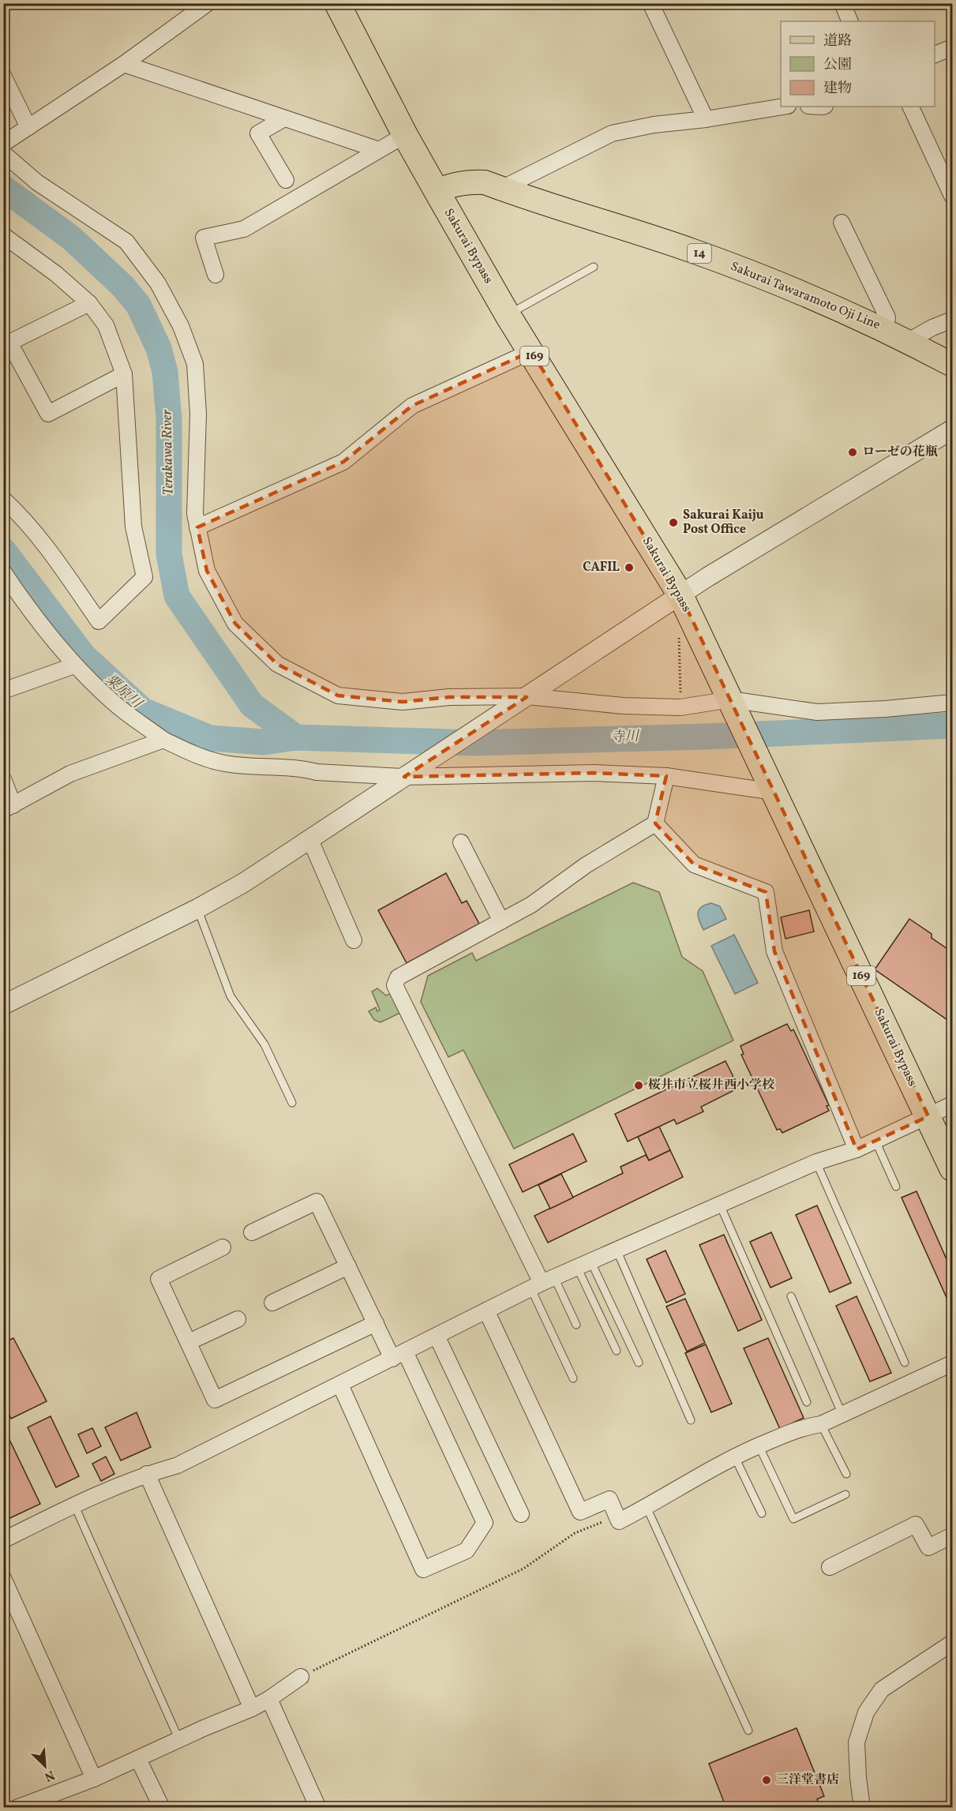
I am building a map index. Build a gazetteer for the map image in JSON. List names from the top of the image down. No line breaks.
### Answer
{"streets":{"highway":["Sakurai Bypass","169"],"main road":["14","Sakurai Tawaramoto Oji Line"]},"crossings":[["Sakurai Bypass","Sakurai Tawaramoto Oji Line"]],"water":["Terakawa River","粟原川","寺川"],"places":["ローゼの花瓶","Sakurai Kaiju Post Office","CAFIL","桜井市立桜井西小学校","三洋堂書店"],"legend":["道路","公園","建物"],"north":"bottom right"}
